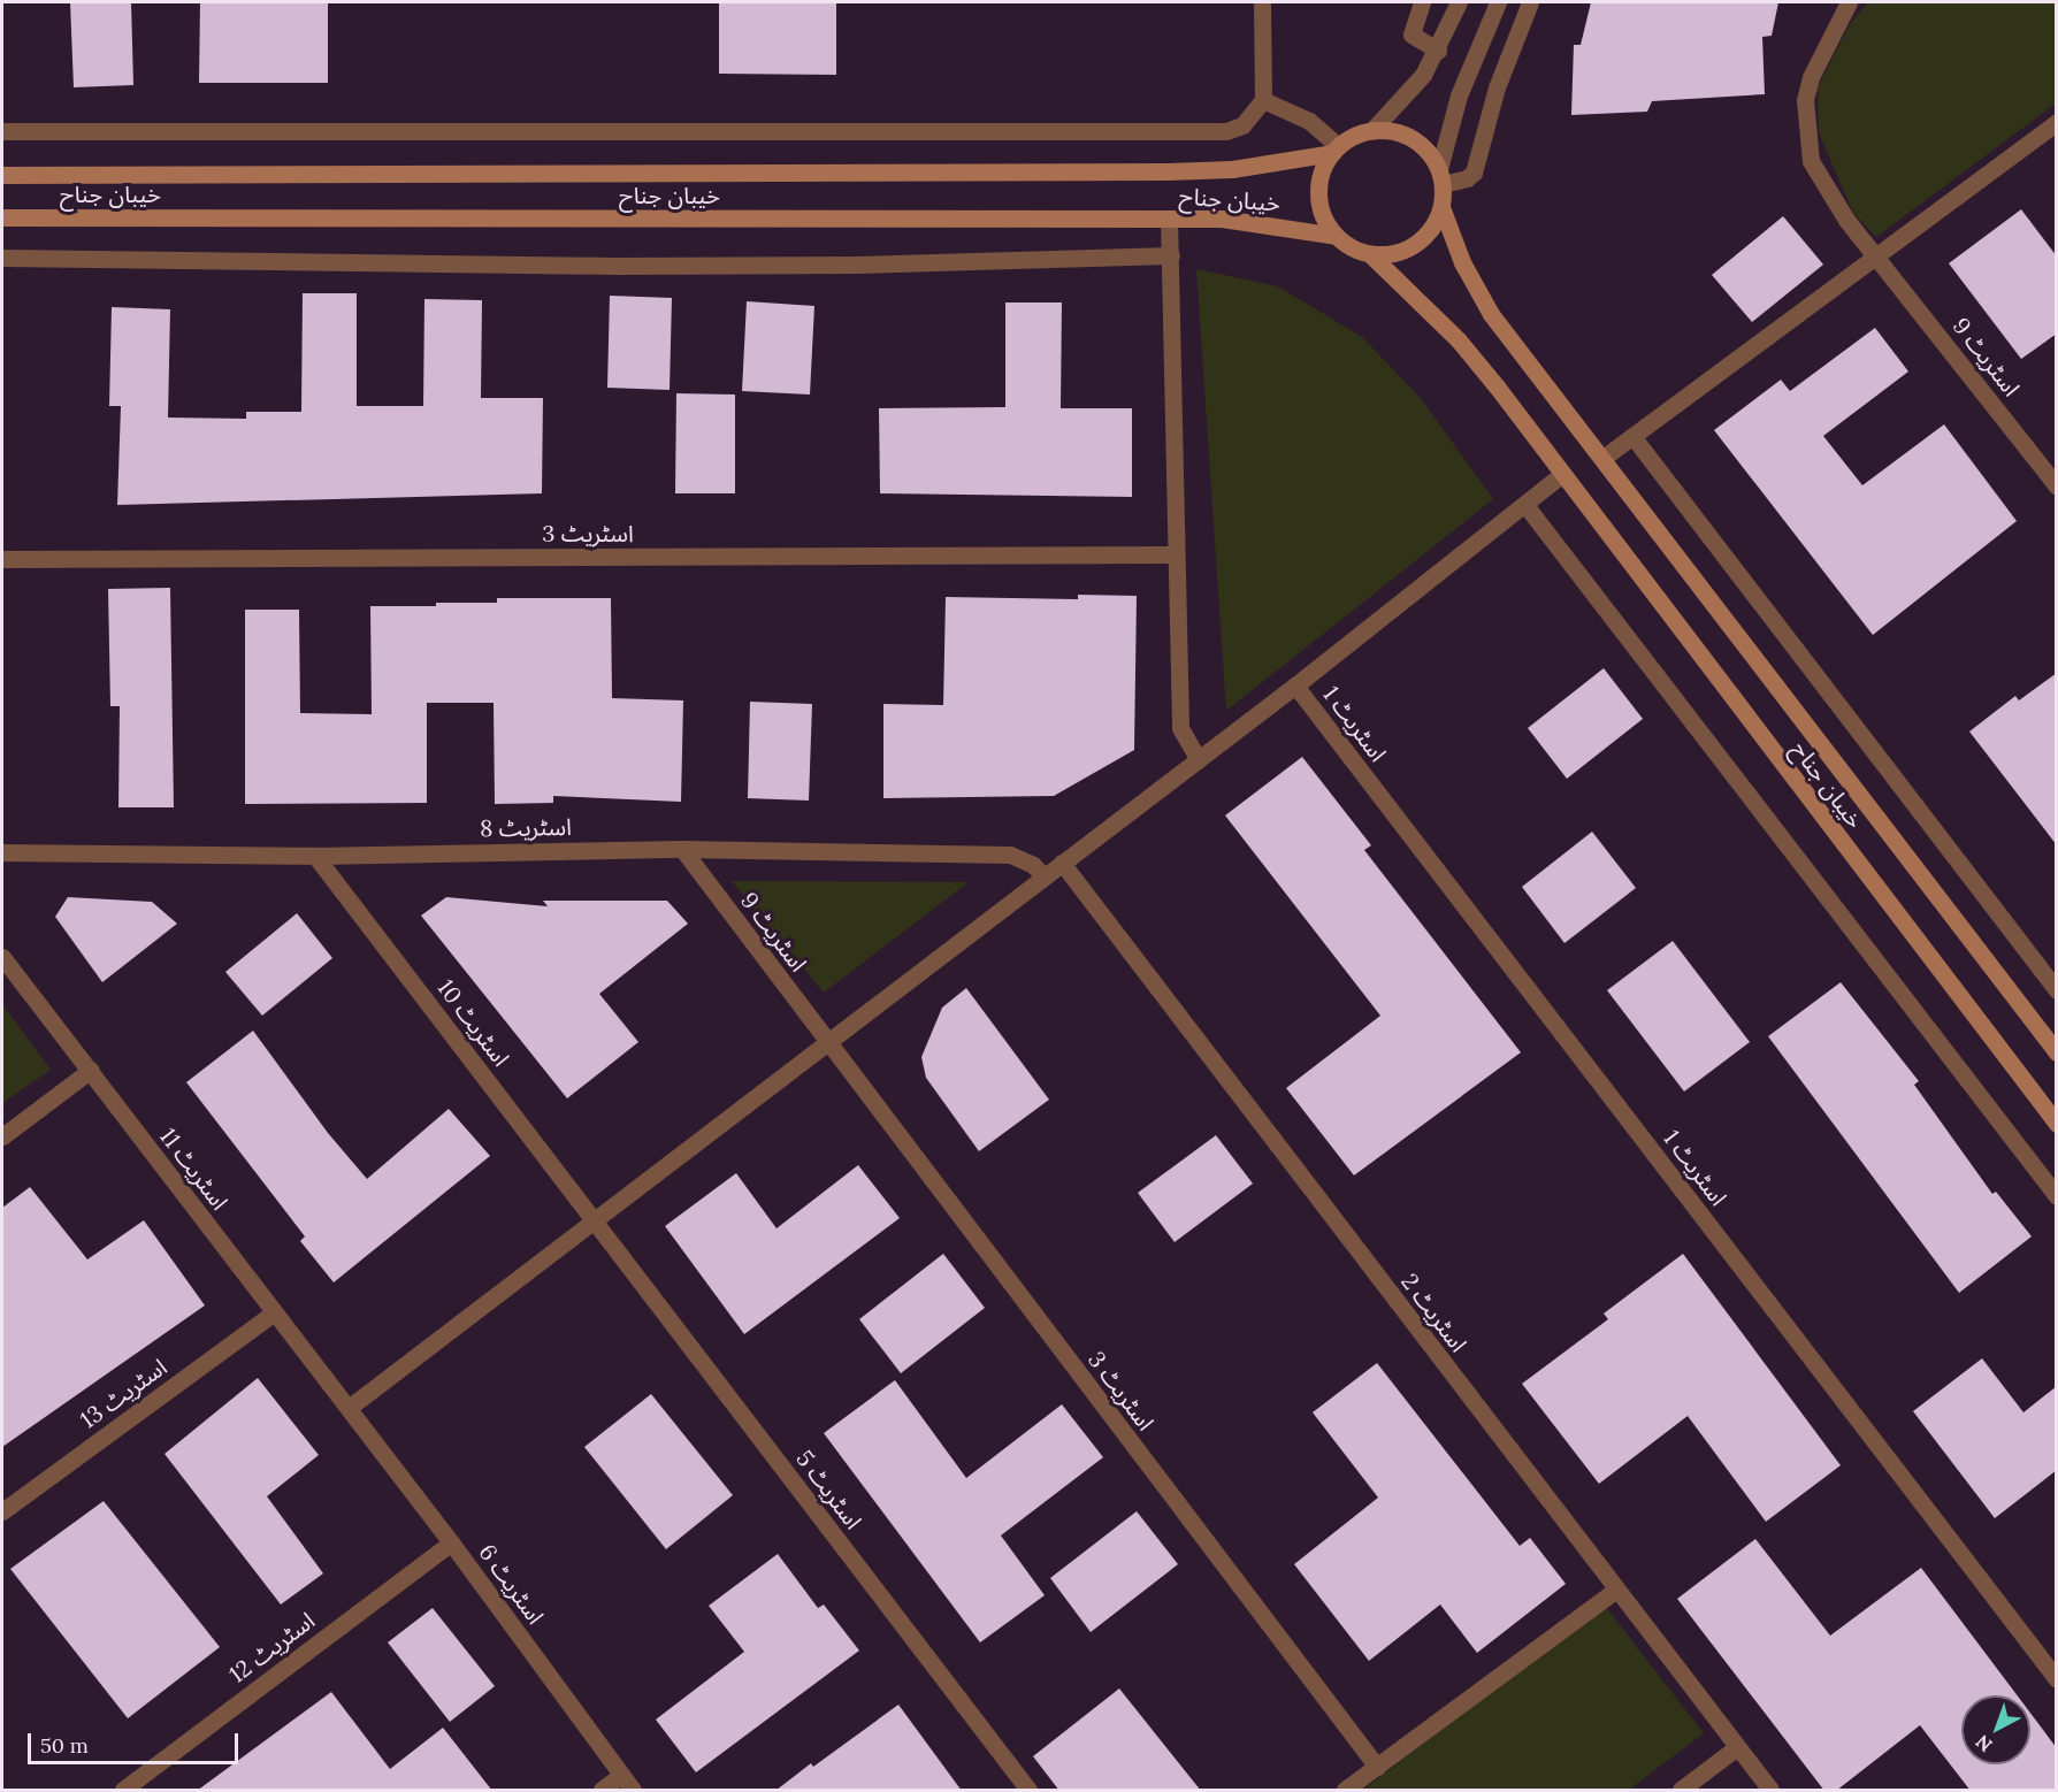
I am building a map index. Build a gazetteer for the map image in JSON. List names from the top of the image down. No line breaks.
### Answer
{"streets":{"main road":["خیبان جناح"],"street":["اسٹریٹ 9","اسٹریٹ 3","اسٹریٹ 1","اسٹریٹ 8","اسٹریٹ 10","اسٹریٹ 11","اسٹریٹ 2","اسٹریٹ 13","اسٹریٹ 5","اسٹریٹ 6","اسٹریٹ 12"]},"crossings":[["اسٹریٹ 9","اسٹریٹ 3"],["اسٹریٹ 9","اسٹریٹ 8"],["اسٹریٹ 8","اسٹریٹ 10"],["اسٹریٹ 10","اسٹریٹ 5"],["اسٹریٹ 11","اسٹریٹ 13"],["اسٹریٹ 11","اسٹریٹ 6"],["اسٹریٹ 6","اسٹریٹ 12"]],"scale_bar":"50 m","north":"bottom left"}
